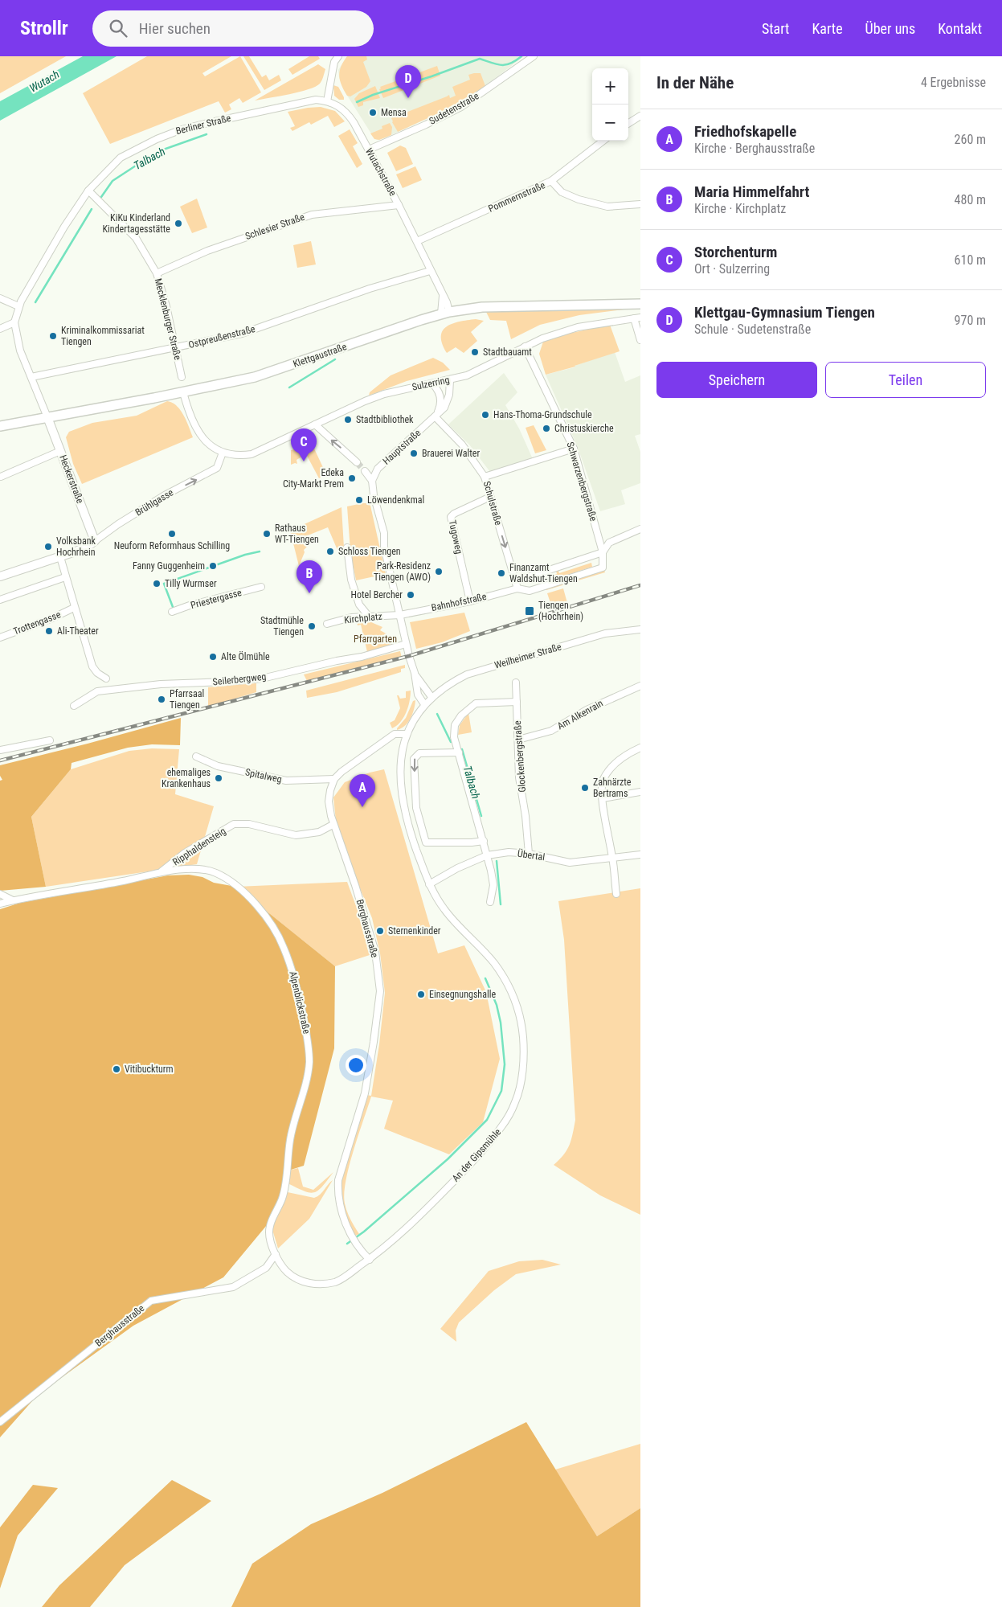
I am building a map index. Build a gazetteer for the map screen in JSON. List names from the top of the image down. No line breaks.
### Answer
{"streets":{"main road":["Klettgaustraße"],"street":["Sudetenstraße","Berliner Straße","Wutachstraße","Pommernstraße","Schlesier Straße","Mecklenburger Straße","Ostpreußenstraße","Sulzerring","Hauptstraße","Heckerstraße","Schwarzenbergstraße","Brühlgasse","Schulstraße","Tugoweg","Priestergasse","Bahnhofstraße","Kirchplatz","Trottengasse","Weilheimer Straße","Seilerbergweg","Am Alkenrain","Glockenbergstraße","Spitalweg","Ripphaldensteig","Übertal","Berghausstraße","Alpenblickstraße","An der Gipsmühle"]},"crossings":[["Sudetenstraße","Wutachstraße"],["Berliner Straße","Wutachstraße"],["Berliner Straße","Mecklenburger Straße"],["Berliner Straße","Ostpreußenstraße"],["Berliner Straße","Klettgaustraße"],["Berliner Straße","Heckerstraße"],["Wutachstraße","Pommernstraße"],["Wutachstraße","Schlesier Straße"],["Wutachstraße","Ostpreußenstraße"],["Wutachstraße","Klettgaustraße"],["Schlesier Straße","Mecklenburger Straße"],["Mecklenburger Straße","Ostpreußenstraße"],["Klettgaustraße","Heckerstraße"],["Sulzerring","Hauptstraße"],["Sulzerring","Schwarzenbergstraße"],["Sulzerring","Brühlgasse"],["Hauptstraße","Schulstraße"],["Heckerstraße","Brühlgasse"],["Schwarzenbergstraße","Bahnhofstraße"],["Schulstraße","Tugoweg"],["Tugoweg","Bahnhofstraße"],["Bahnhofstraße","Kirchplatz"],["Weilheimer Straße","An der Gipsmühle"],["Am Alkenrain","Glockenbergstraße"],["Glockenbergstraße","Übertal"],["Spitalweg","Berghausstraße"],["Ripphaldensteig","Berghausstraße"],["Ripphaldensteig","Alpenblickstraße"],["Übertal","An der Gipsmühle"],["Berghausstraße","Alpenblickstraße"],["Berghausstraße","An der Gipsmühle"],["Alpenblickstraße","An der Gipsmühle"]],"one_way":["Brühlgasse","Schulstraße"],"water":["Wutach","Talbach"],"parks":["Pfarrgarten"],"places":{"other":["Mensa","KiKu Kinderland Kindertagesstätte","Kriminalkommissariat Tiengen","Stadtbauamt","Hans-Thoma-Grundschule","Stadtbibliothek","Christuskierche","Brauerei Walter","Edeka City-Markt Prem","Löwendenkmal","Neuform Reformhaus Schilling","Rathaus WT-Tiengen","Volksbank Hochrhein","Schloss Tiengen","Fanny Guggenheim","Park-Residenz Tiengen (AWO)","Finanzamt Waldshut-Tiengen","Tilly Wurmser","Hotel Bercher","Stadtmühle Tiengen","Ali-Theater","Alte Ölmühle","Pfarrsaal Tiengen","ehemaliges Krankenhaus","Zahnärzte Bertrams","Sternenkinder","Einsegnungshalle","Vitibuckturm"],"transit":["Tiengen (Hochrhein)"]},"page":{"header":"Strollr","search":"Hier suchen","nav":["Start","Karte","Über uns","Kontakt"],"heading":["In der Nähe","4 Ergebnisse"],"pins":["D","C","B","A"],"map_buttons":["+","−"],"list":[{"mark":"A","name":"Friedhofskapelle","note":"Kirche · Berghausstraße","value":"260 m"},{"mark":"B","name":"Maria Himmelfahrt","note":"Kirche · Kirchplatz","value":"480 m"},{"mark":"C","name":"Storchenturm","note":"Ort · Sulzerring","value":"610 m"},{"mark":"D","name":"Klettgau-Gymnasium Tiengen","note":"Schule · Sudetenstraße","value":"970 m"}],"buttons":["Speichern","Teilen"]}}
